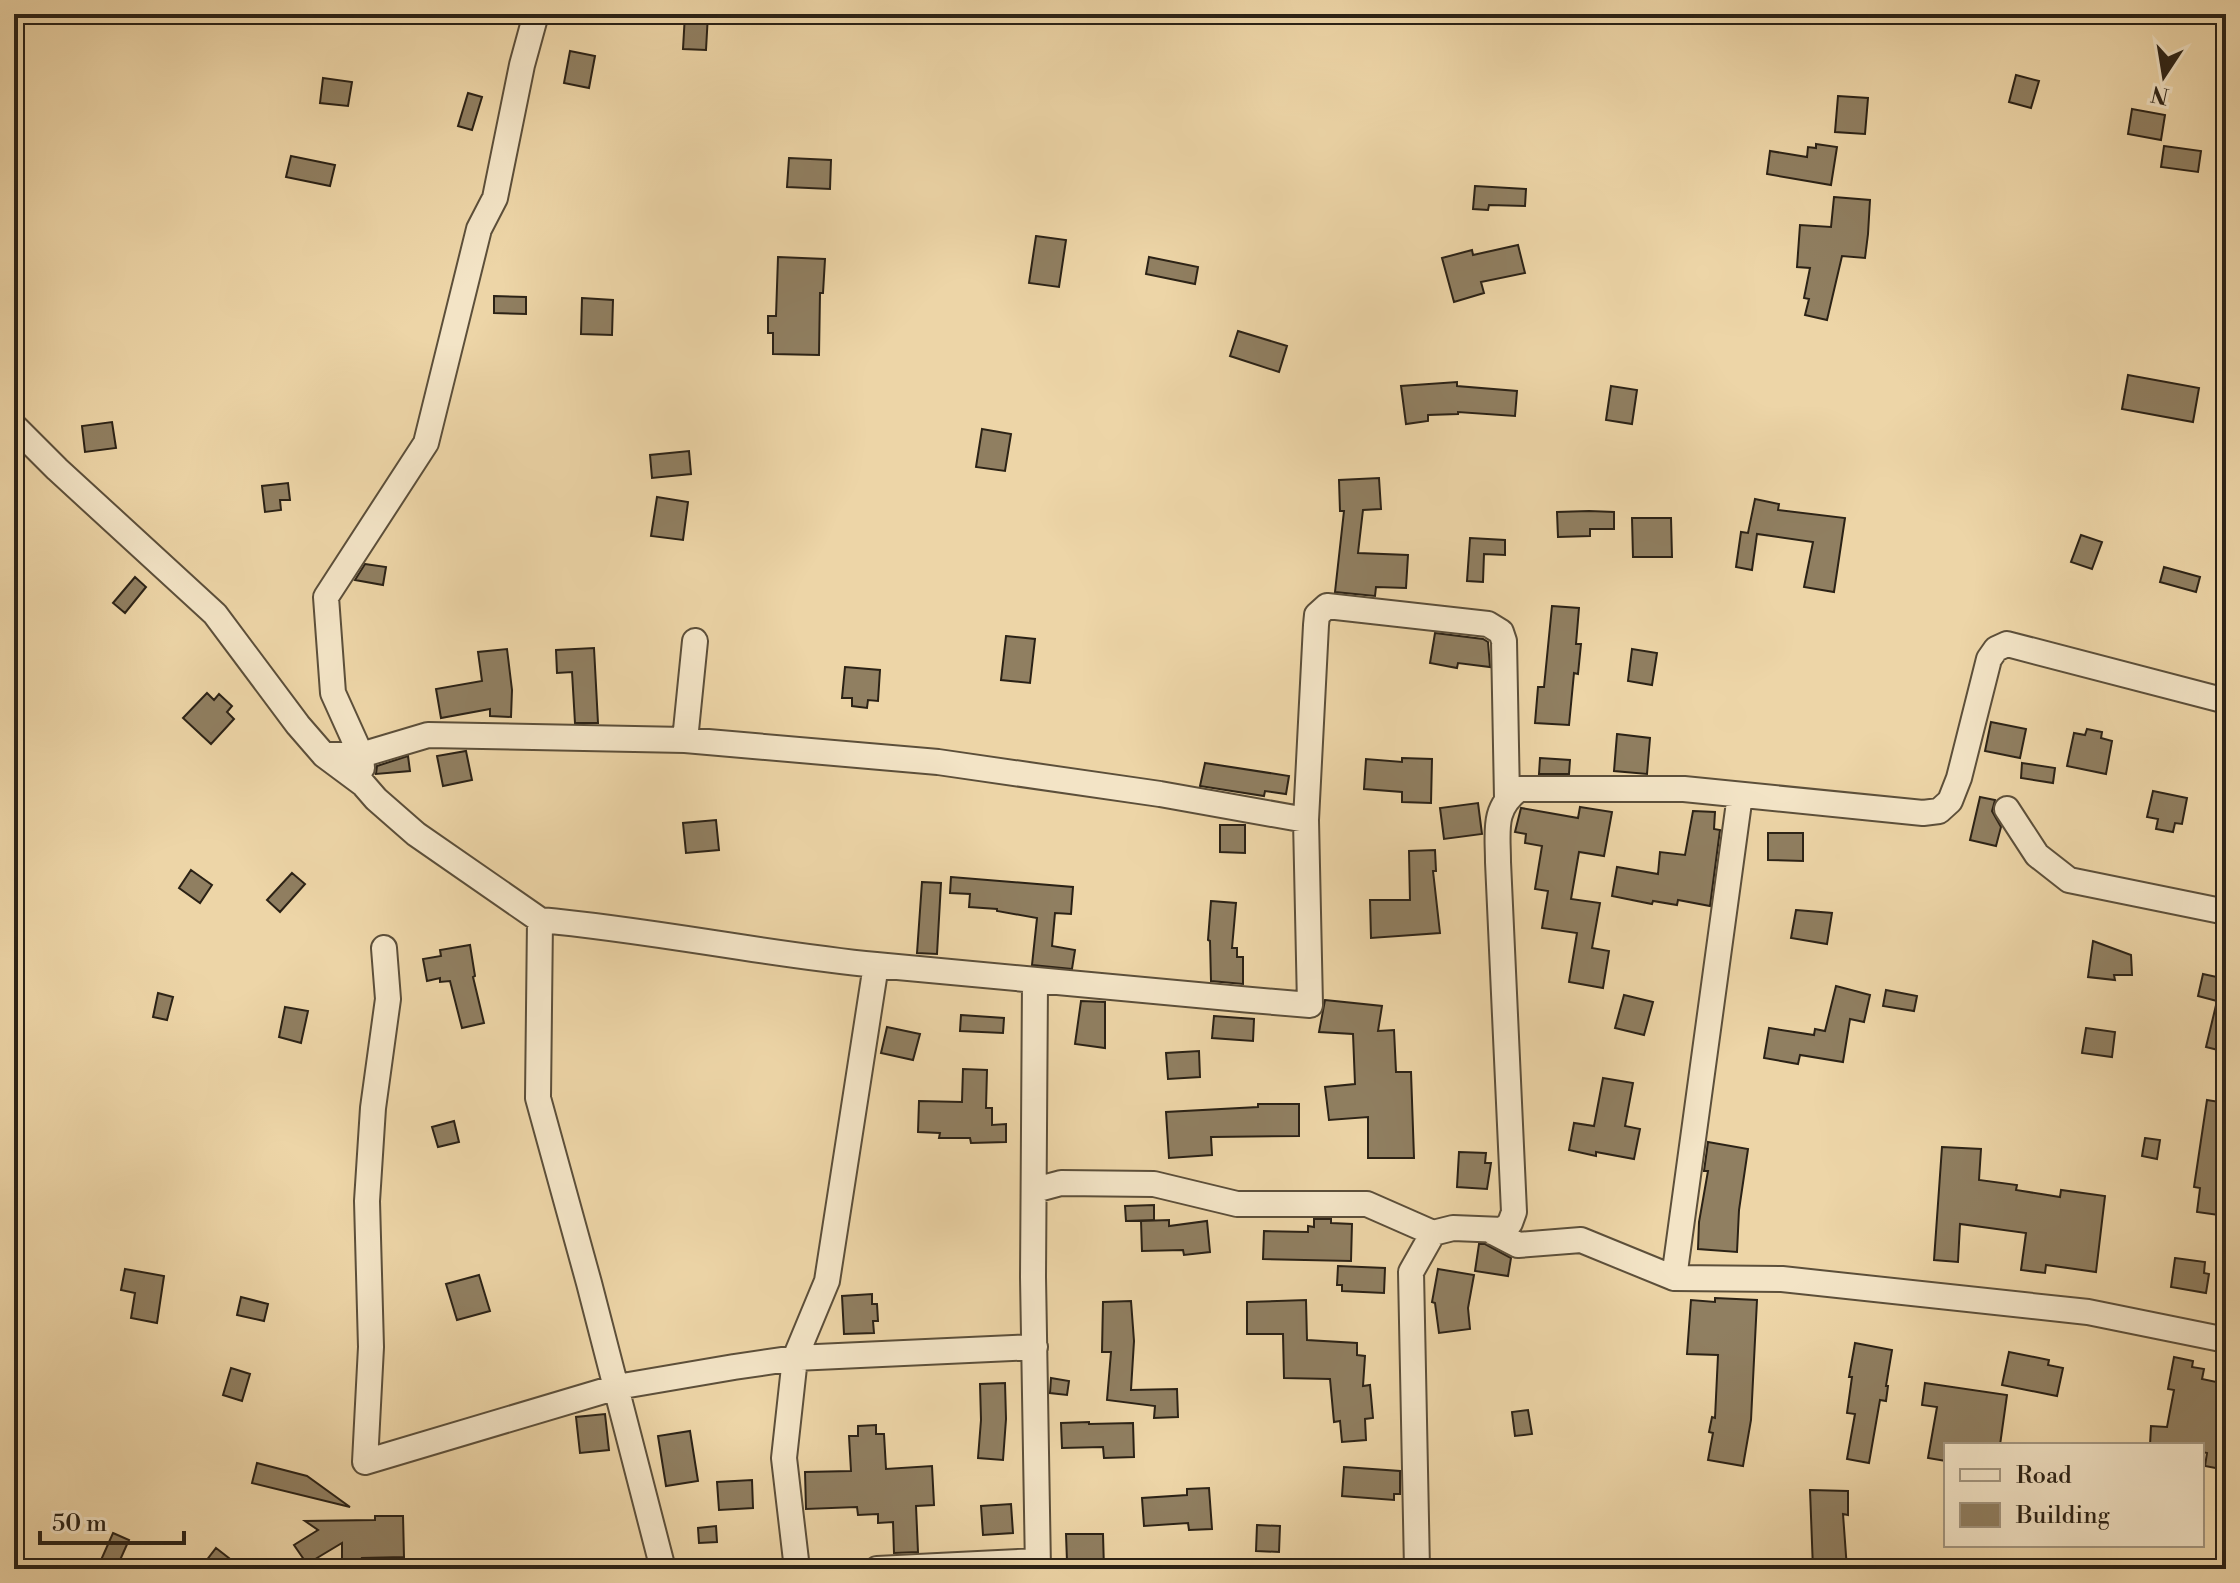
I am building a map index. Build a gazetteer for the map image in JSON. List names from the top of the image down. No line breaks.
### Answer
{"legend":["Road","Building"],"scale_bar":"50 m","north":"bottom"}
